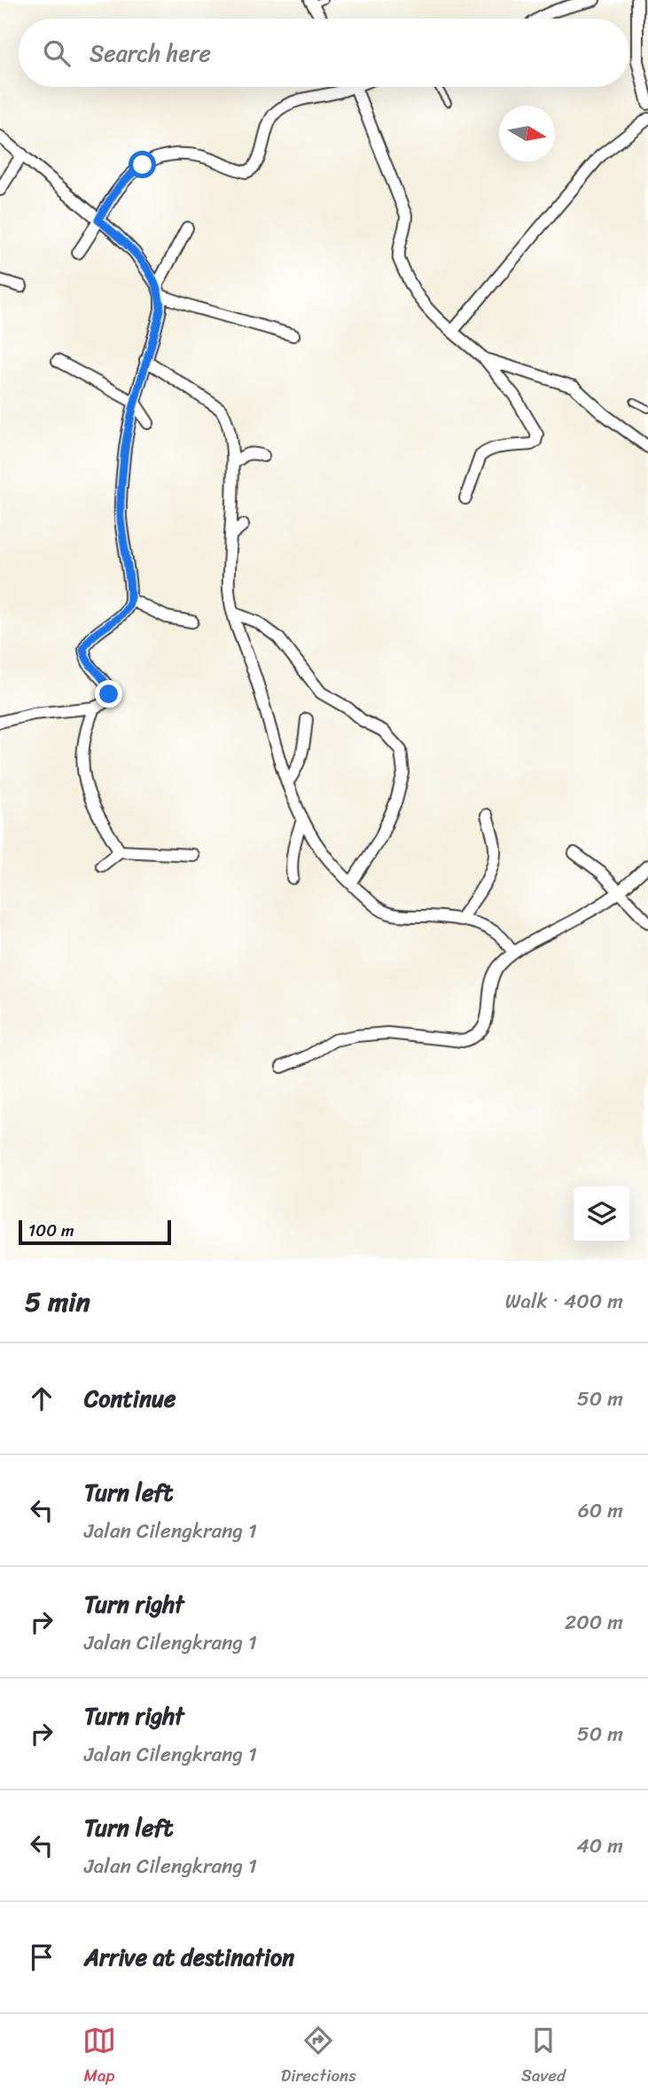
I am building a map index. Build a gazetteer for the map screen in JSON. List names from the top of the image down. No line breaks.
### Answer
{"scale_bar":"100 m","north":"right","page":{"search":"Search here","scale":"100 m","heading":["5 min","Walk · 400 m"],"list":[["Continue","50 m"],["Turn left","Jalan Cilengkrang 1","60 m"],["Turn right","Jalan Cilengkrang 1","200 m"],["Turn right","Jalan Cilengkrang 1","50 m"],["Turn left","Jalan Cilengkrang 1","40 m"],"Arrive at destination"],"nav":["Map","Directions","Saved"]}}
